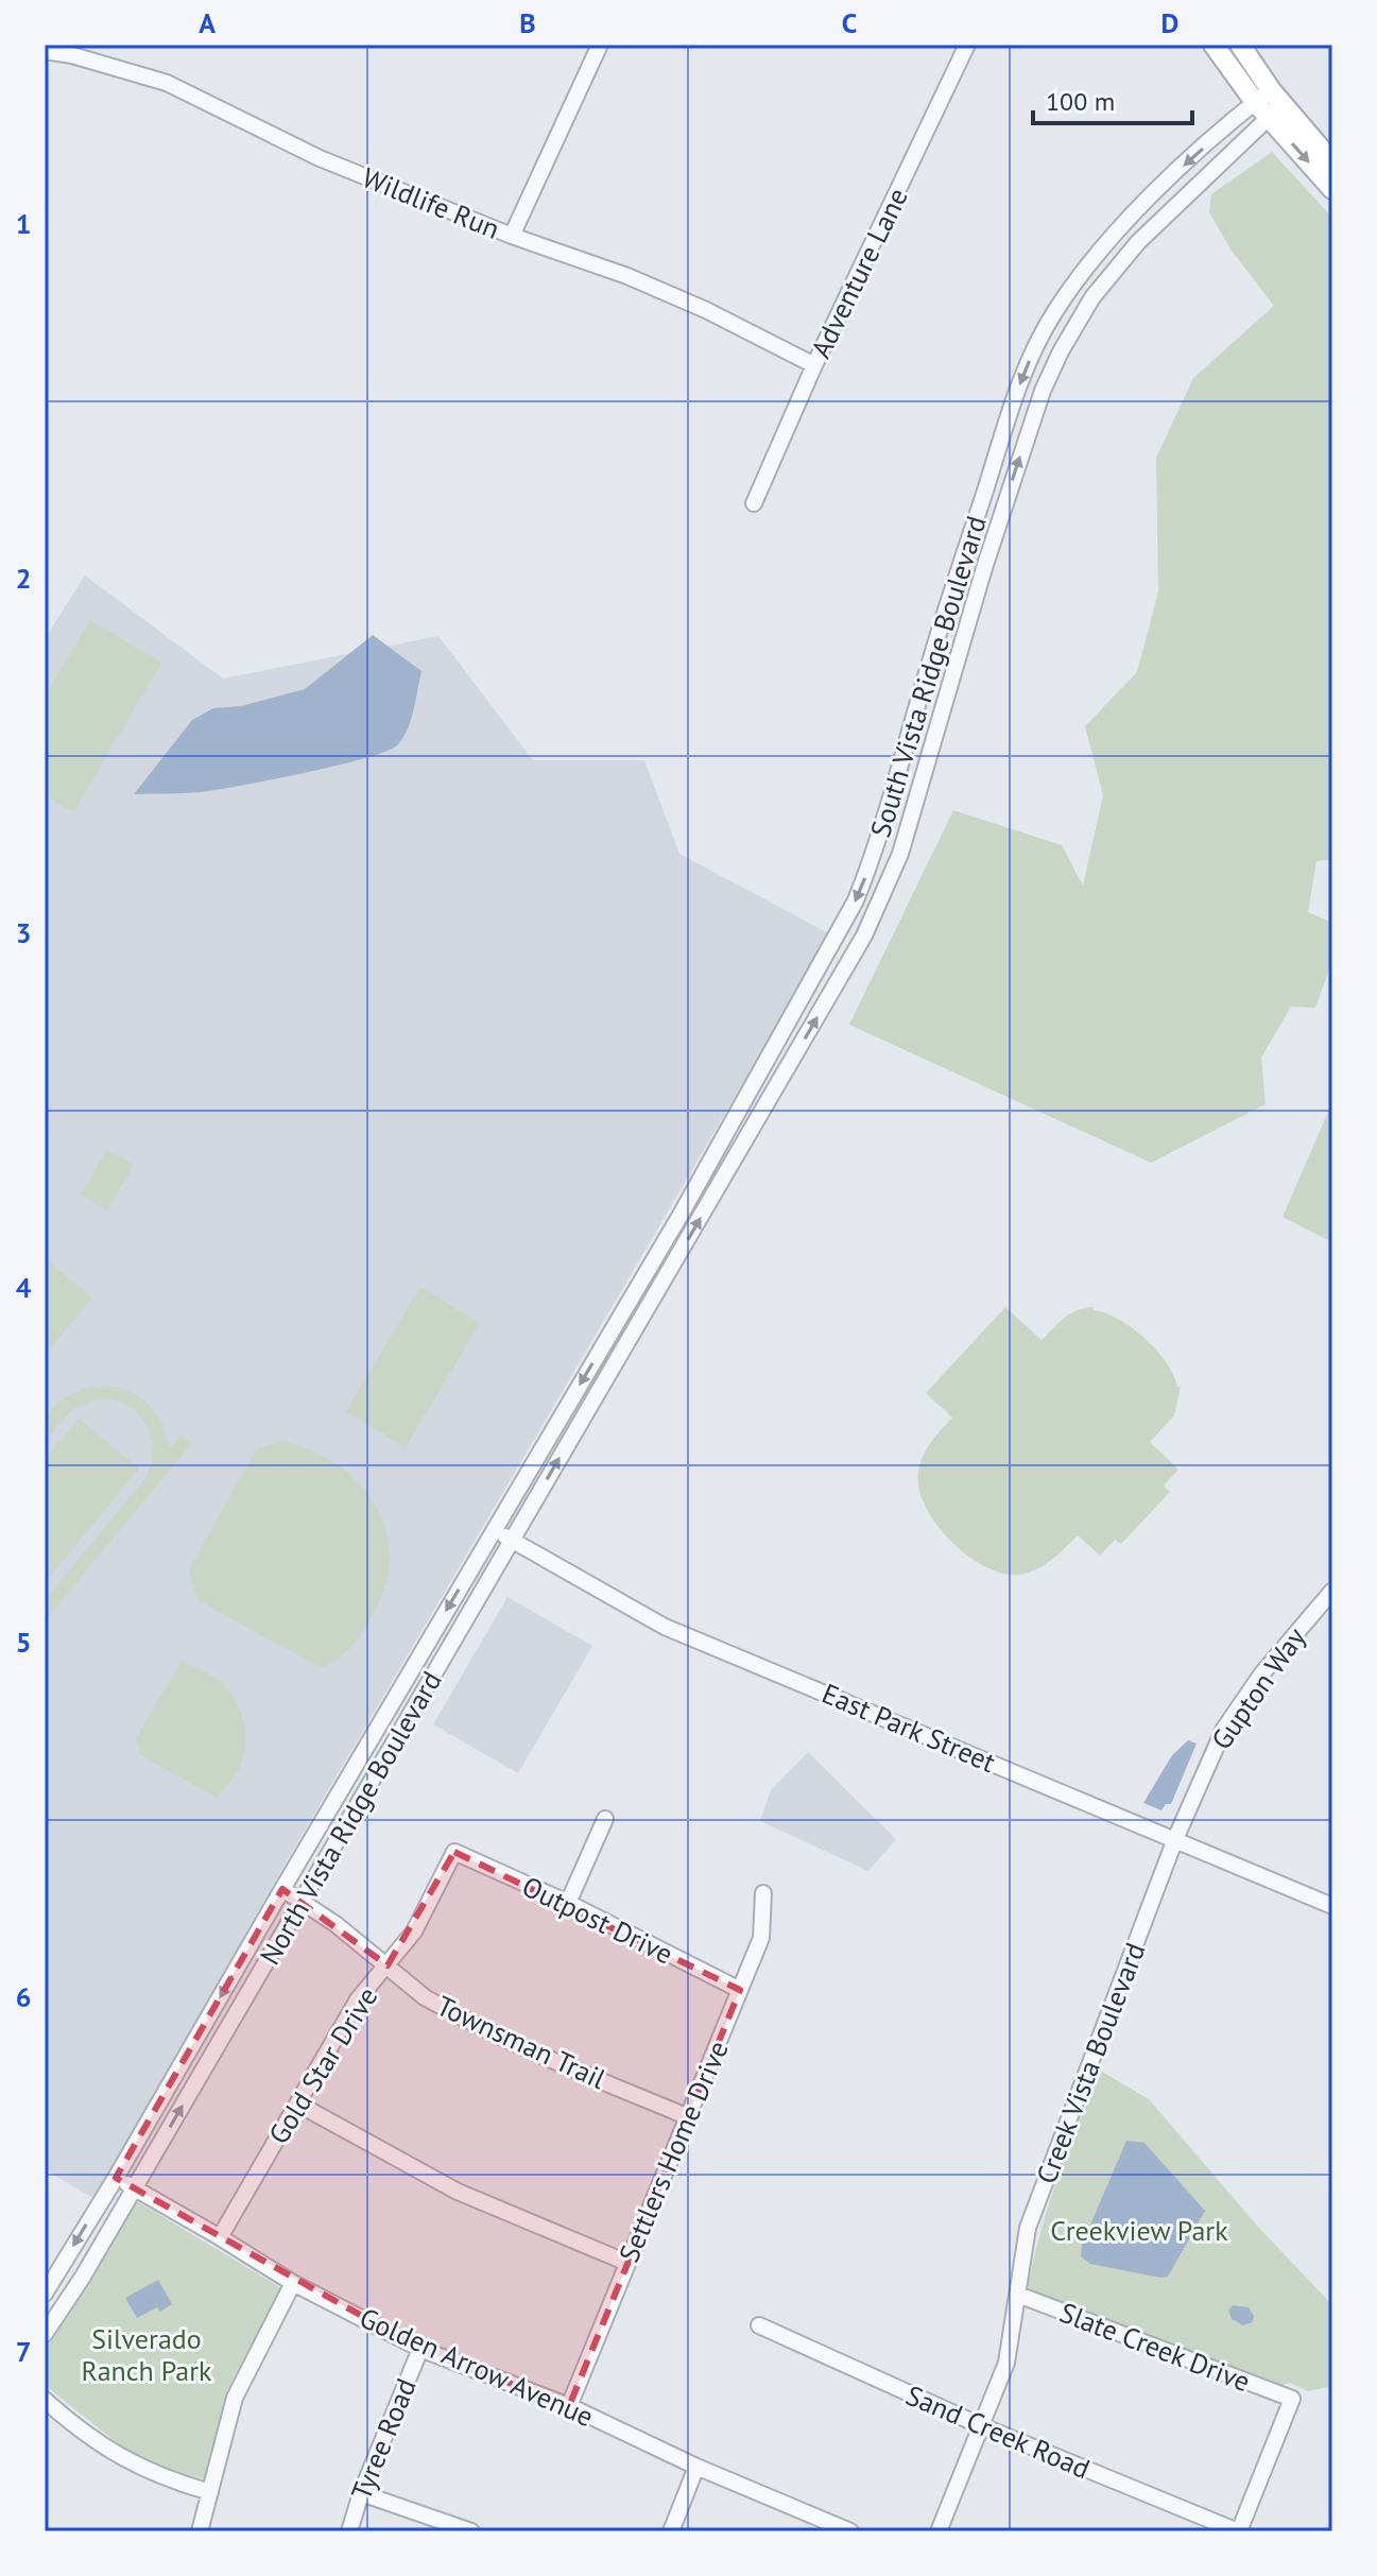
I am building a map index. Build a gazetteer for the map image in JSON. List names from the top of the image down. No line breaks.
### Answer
{"streets":{"street":["Wildlife Run","Adventure Lane","South Vista Ridge Boulevard","Gupton Way","East Park Street","North Vista Ridge Boulevard","Outpost Drive","Townsman Trail","Creek Vista Boulevard","Gold Star Drive","Settlers Home Drive","Slate Creek Drive","Golden Arrow Avenue","Sand Creek Road","Tyree Road"]},"crossings":[["Wildlife Run","Adventure Lane"],["South Vista Ridge Boulevard","North Vista Ridge Boulevard"],["Gupton Way","East Park Street"],["Gupton Way","Creek Vista Boulevard"],["East Park Street","North Vista Ridge Boulevard"],["East Park Street","Creek Vista Boulevard"],["North Vista Ridge Boulevard","Townsman Trail"],["North Vista Ridge Boulevard","Golden Arrow Avenue"],["Outpost Drive","Gold Star Drive"],["Outpost Drive","Settlers Home Drive"],["Townsman Trail","Gold Star Drive"],["Townsman Trail","Settlers Home Drive"],["Creek Vista Boulevard","Slate Creek Drive"],["Creek Vista Boulevard","Sand Creek Road"],["Gold Star Drive","Golden Arrow Avenue"],["Settlers Home Drive","Golden Arrow Avenue"],["Slate Creek Drive","Sand Creek Road"],["Golden Arrow Avenue","Tyree Road"]],"parks":["Creekview Park","Silverado Ranch Park"],"scale_bar":"100 m","grid":{"columns":["A","B","C","D"],"rows":["1","2","3","4","5","6","7"]}}
